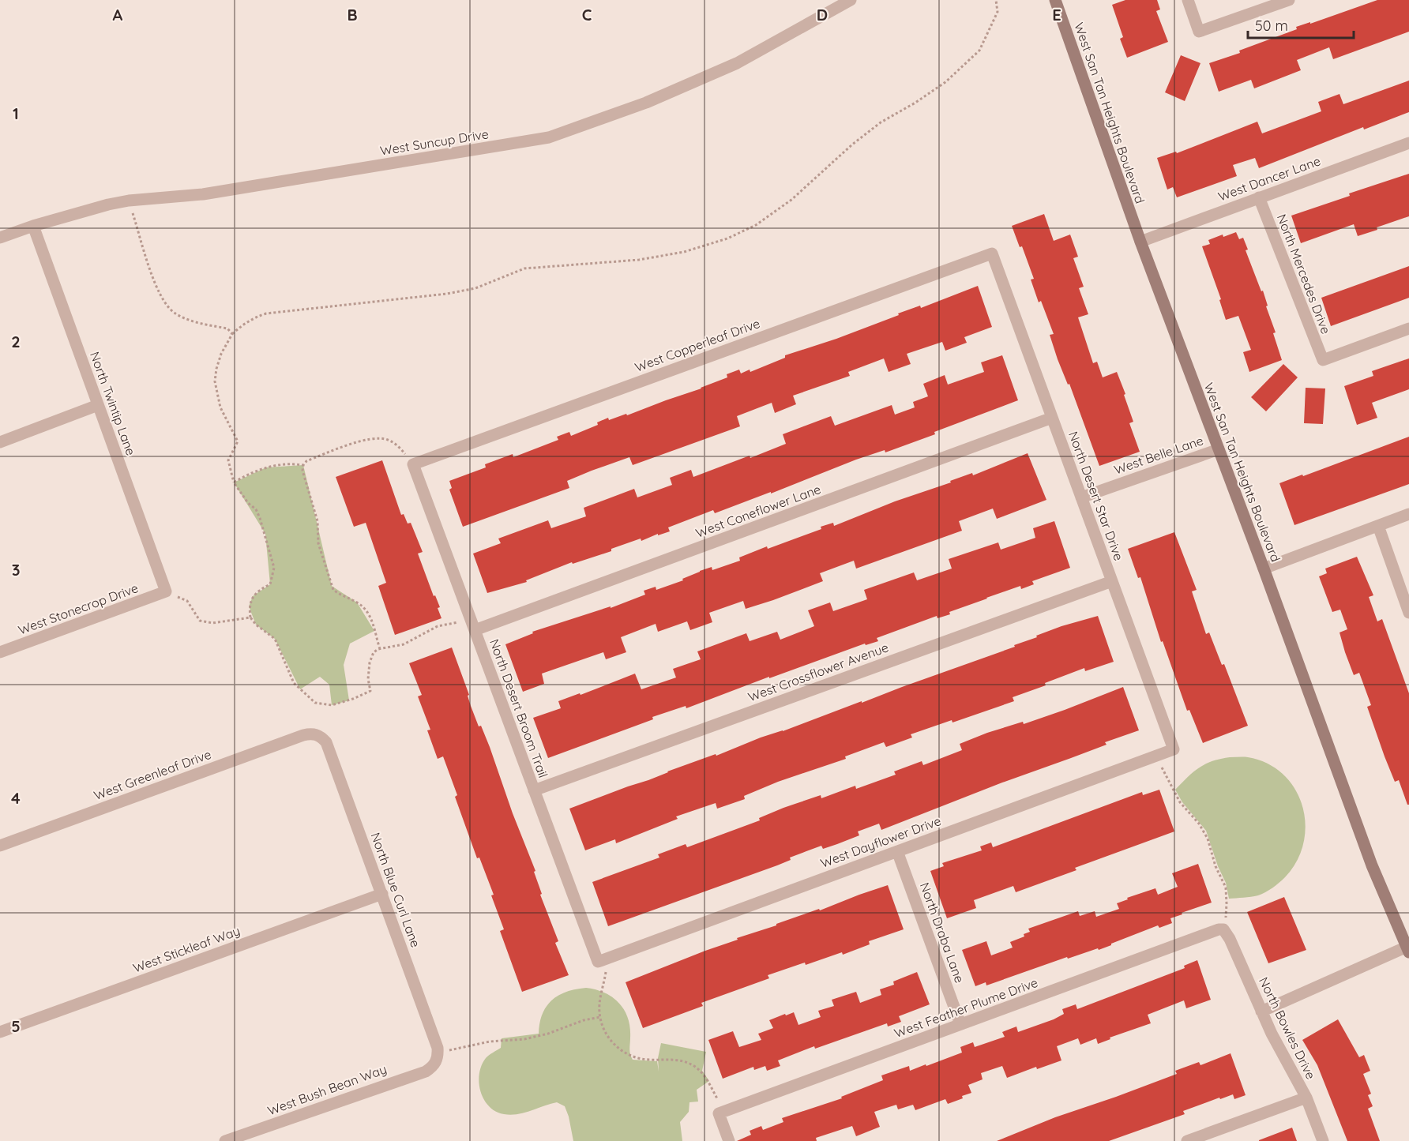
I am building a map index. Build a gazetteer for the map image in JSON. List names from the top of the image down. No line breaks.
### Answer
{"streets":{"street":["West San Tan Heights Boulevard","West Suncup Drive","West Dancer Lane","North Mercedes Drive","West Copperleaf Drive","North Twintip Lane","West Belle Lane","North Desert Star Drive","West Coneflower Lane","West Stonecrop Drive","West Crossflower Avenue","North Desert Broom Trail","West Greenleaf Drive","West Dayflower Drive","North Blue Curl Lane","North Draba Lane","West Stickleaf Way","West Feather Plume Drive","North Bowles Drive","West Bush Bean Way"]},"crossings":[["West San Tan Heights Boulevard","West Dancer Lane"],["West San Tan Heights Boulevard","West Belle Lane"],["West Suncup Drive","North Twintip Lane"],["West Dancer Lane","North Mercedes Drive"],["West Copperleaf Drive","North Desert Star Drive"],["West Copperleaf Drive","North Desert Broom Trail"],["North Twintip Lane","West Stonecrop Drive"],["West Belle Lane","North Desert Star Drive"],["North Desert Star Drive","West Coneflower Lane"],["North Desert Star Drive","West Crossflower Avenue"],["North Desert Star Drive","West Dayflower Drive"],["West Coneflower Lane","North Desert Broom Trail"],["West Crossflower Avenue","North Desert Broom Trail"],["North Desert Broom Trail","West Dayflower Drive"],["West Greenleaf Drive","North Blue Curl Lane"],["West Dayflower Drive","North Draba Lane"],["North Blue Curl Lane","West Stickleaf Way"],["North Blue Curl Lane","West Bush Bean Way"],["North Draba Lane","West Feather Plume Drive"],["West Feather Plume Drive","North Bowles Drive"]],"scale_bar":"50 m","grid":{"columns":["A","B","C","D","E"],"rows":["1","2","3","4","5"]}}
